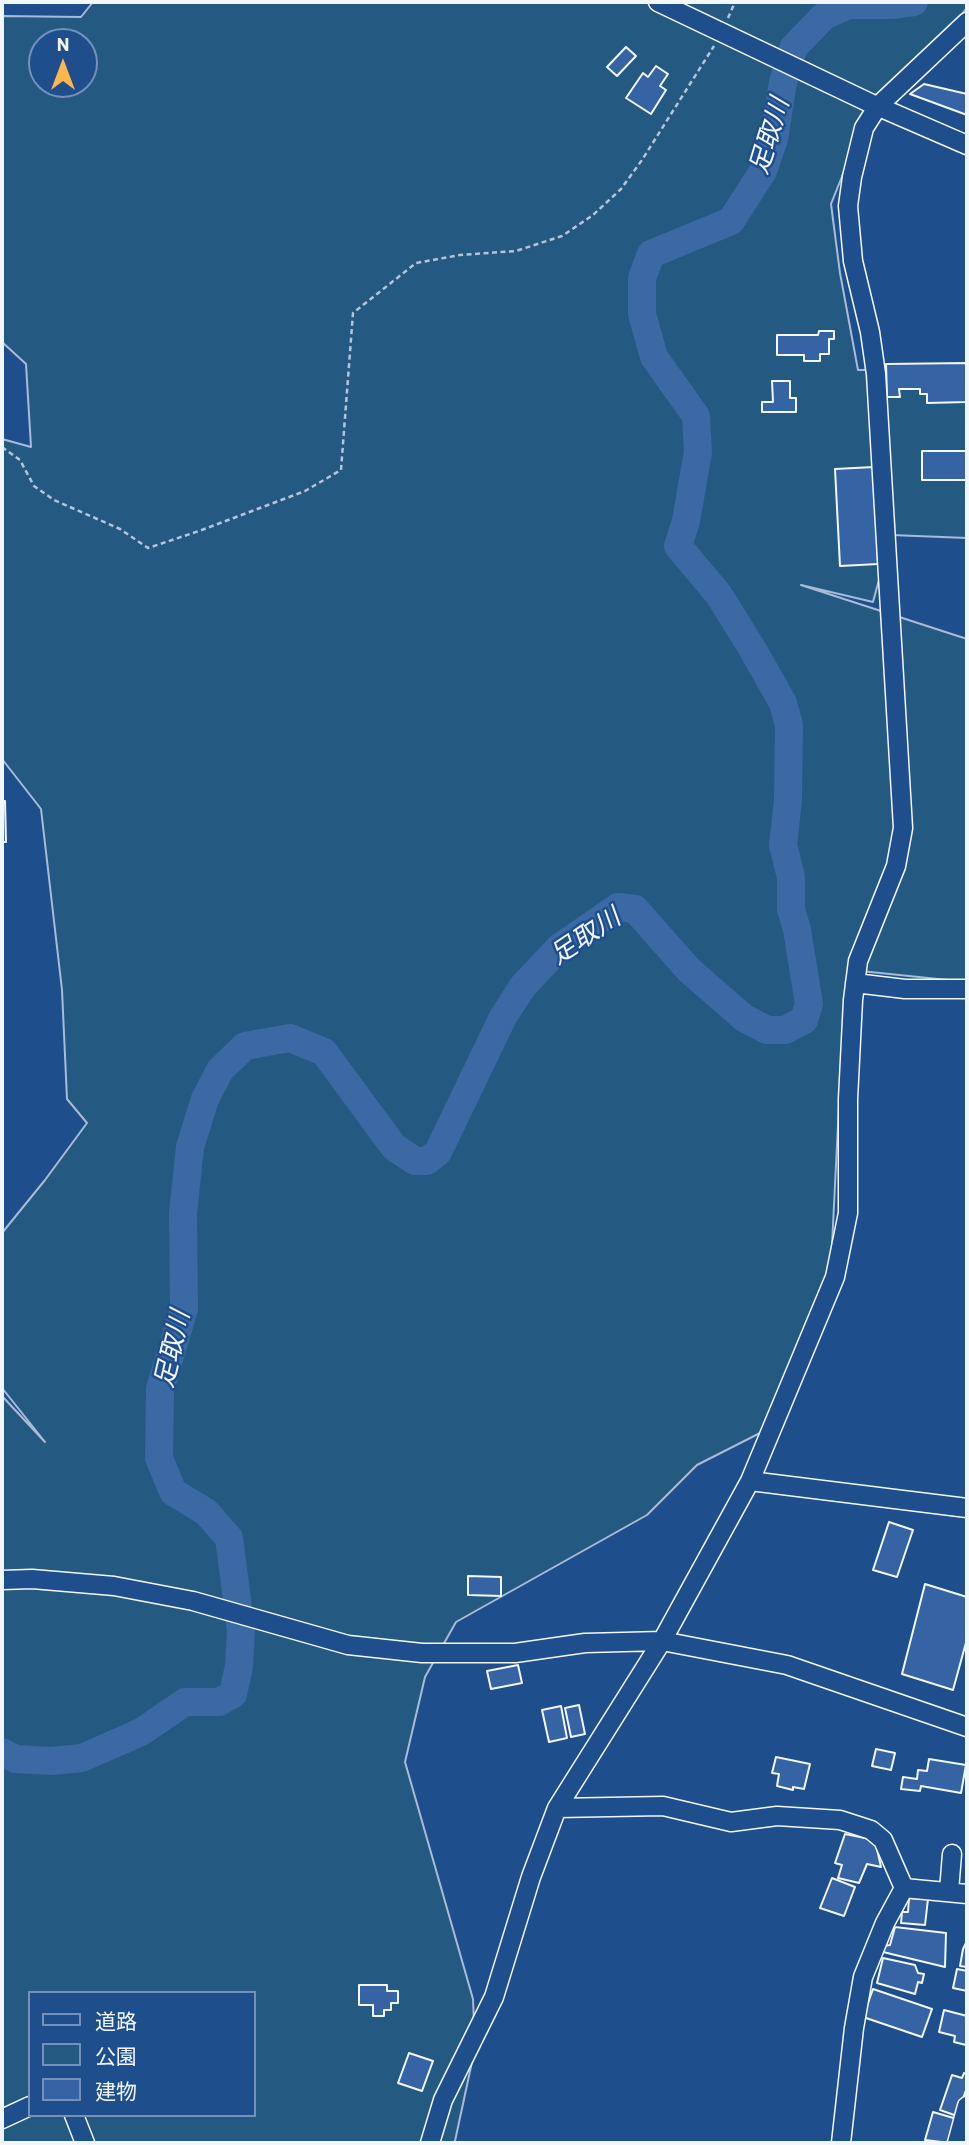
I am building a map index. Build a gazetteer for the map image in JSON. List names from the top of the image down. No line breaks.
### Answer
{"water":["足取川"],"legend":["道路","公園","建物"],"north":"top"}
